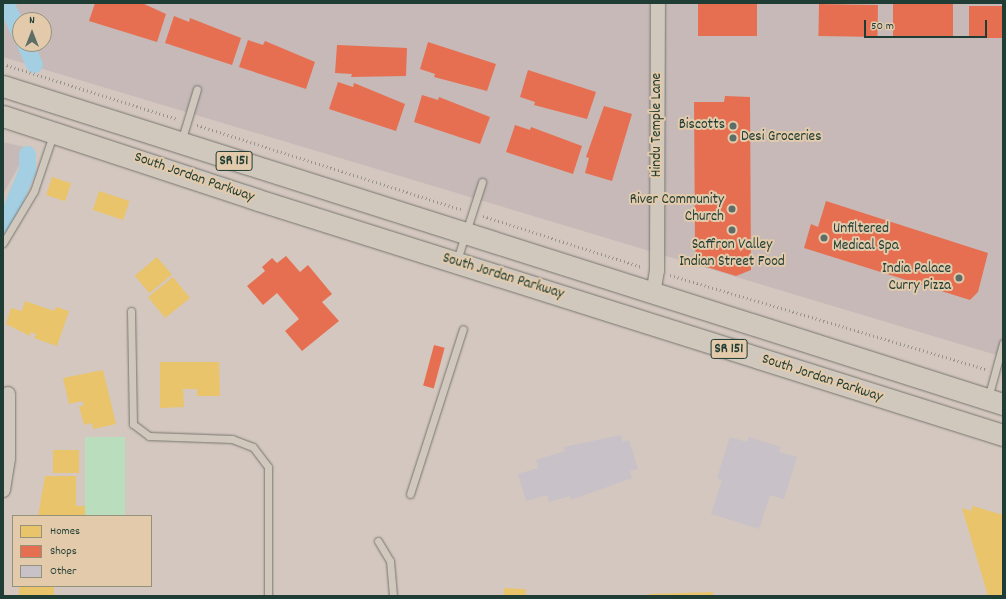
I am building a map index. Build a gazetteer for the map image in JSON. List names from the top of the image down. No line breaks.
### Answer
{"streets":{"main road":["SR 151","South Jordan Parkway"],"street":["Hindu Temple Lane"]},"crossings":[["Hindu Temple Lane","South Jordan Parkway"]],"places":["Biscotts","Desi Groceries","River Community Church","Saffron Valley Indian Street Food","Unfiltered Medical Spa","India Palace Curry Pizza"],"legend":["Homes","Shops","Other"],"scale_bar":"50 m","north":"top"}
